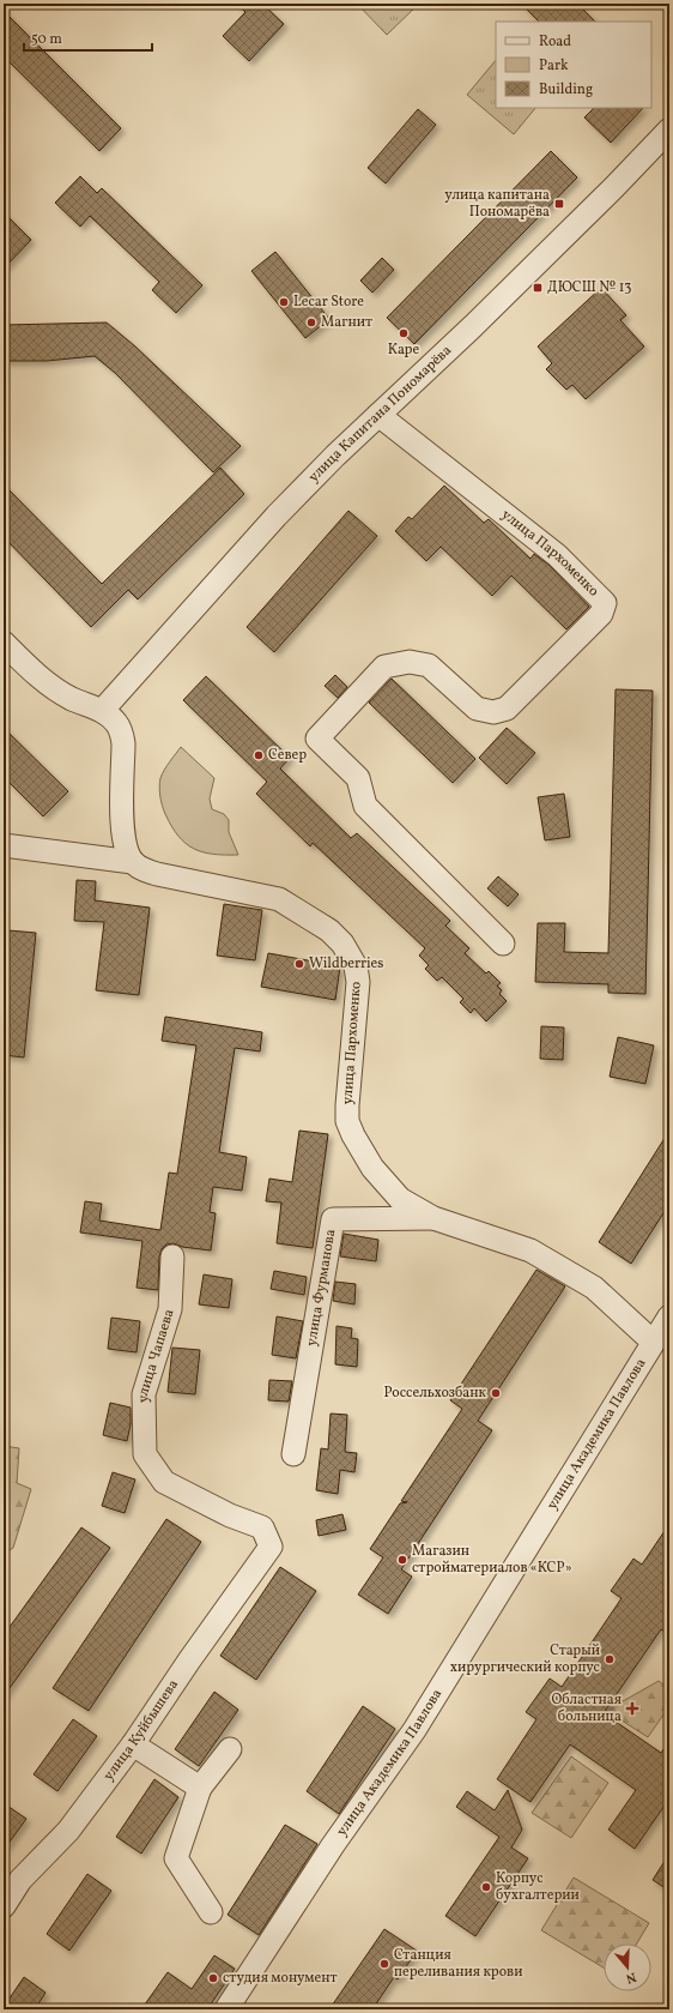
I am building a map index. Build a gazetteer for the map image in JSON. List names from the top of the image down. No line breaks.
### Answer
{"streets":{"street":["улица Капитана Пономарёва","улица Пархоменко","улица Фурманова","улица Чапаева","улица Академика Павлова","улица Куйбышева"]},"crossings":[["улица Капитана Пономарёва","улица Пархоменко"],["улица Пархоменко","улица Фурманова"],["улица Пархоменко","улица Академика Павлова"],["улица Чапаева","улица Куйбышева"]],"places":{"transit":["улица капитана Пономарёва","ДЮСШ № 13"],"other":["Lecar Store","Магнит","Каре","Север","Wildberries","Россельхозбанк","Магазин стройматериалов «КСР»","Старый хирургический корпус","Корпус бухгалтерии","Станция переливания крови","студия монумент"],"health":["Областная больница"]},"legend":["Road","Park","Building"],"scale_bar":"50 m","north":"bottom"}
